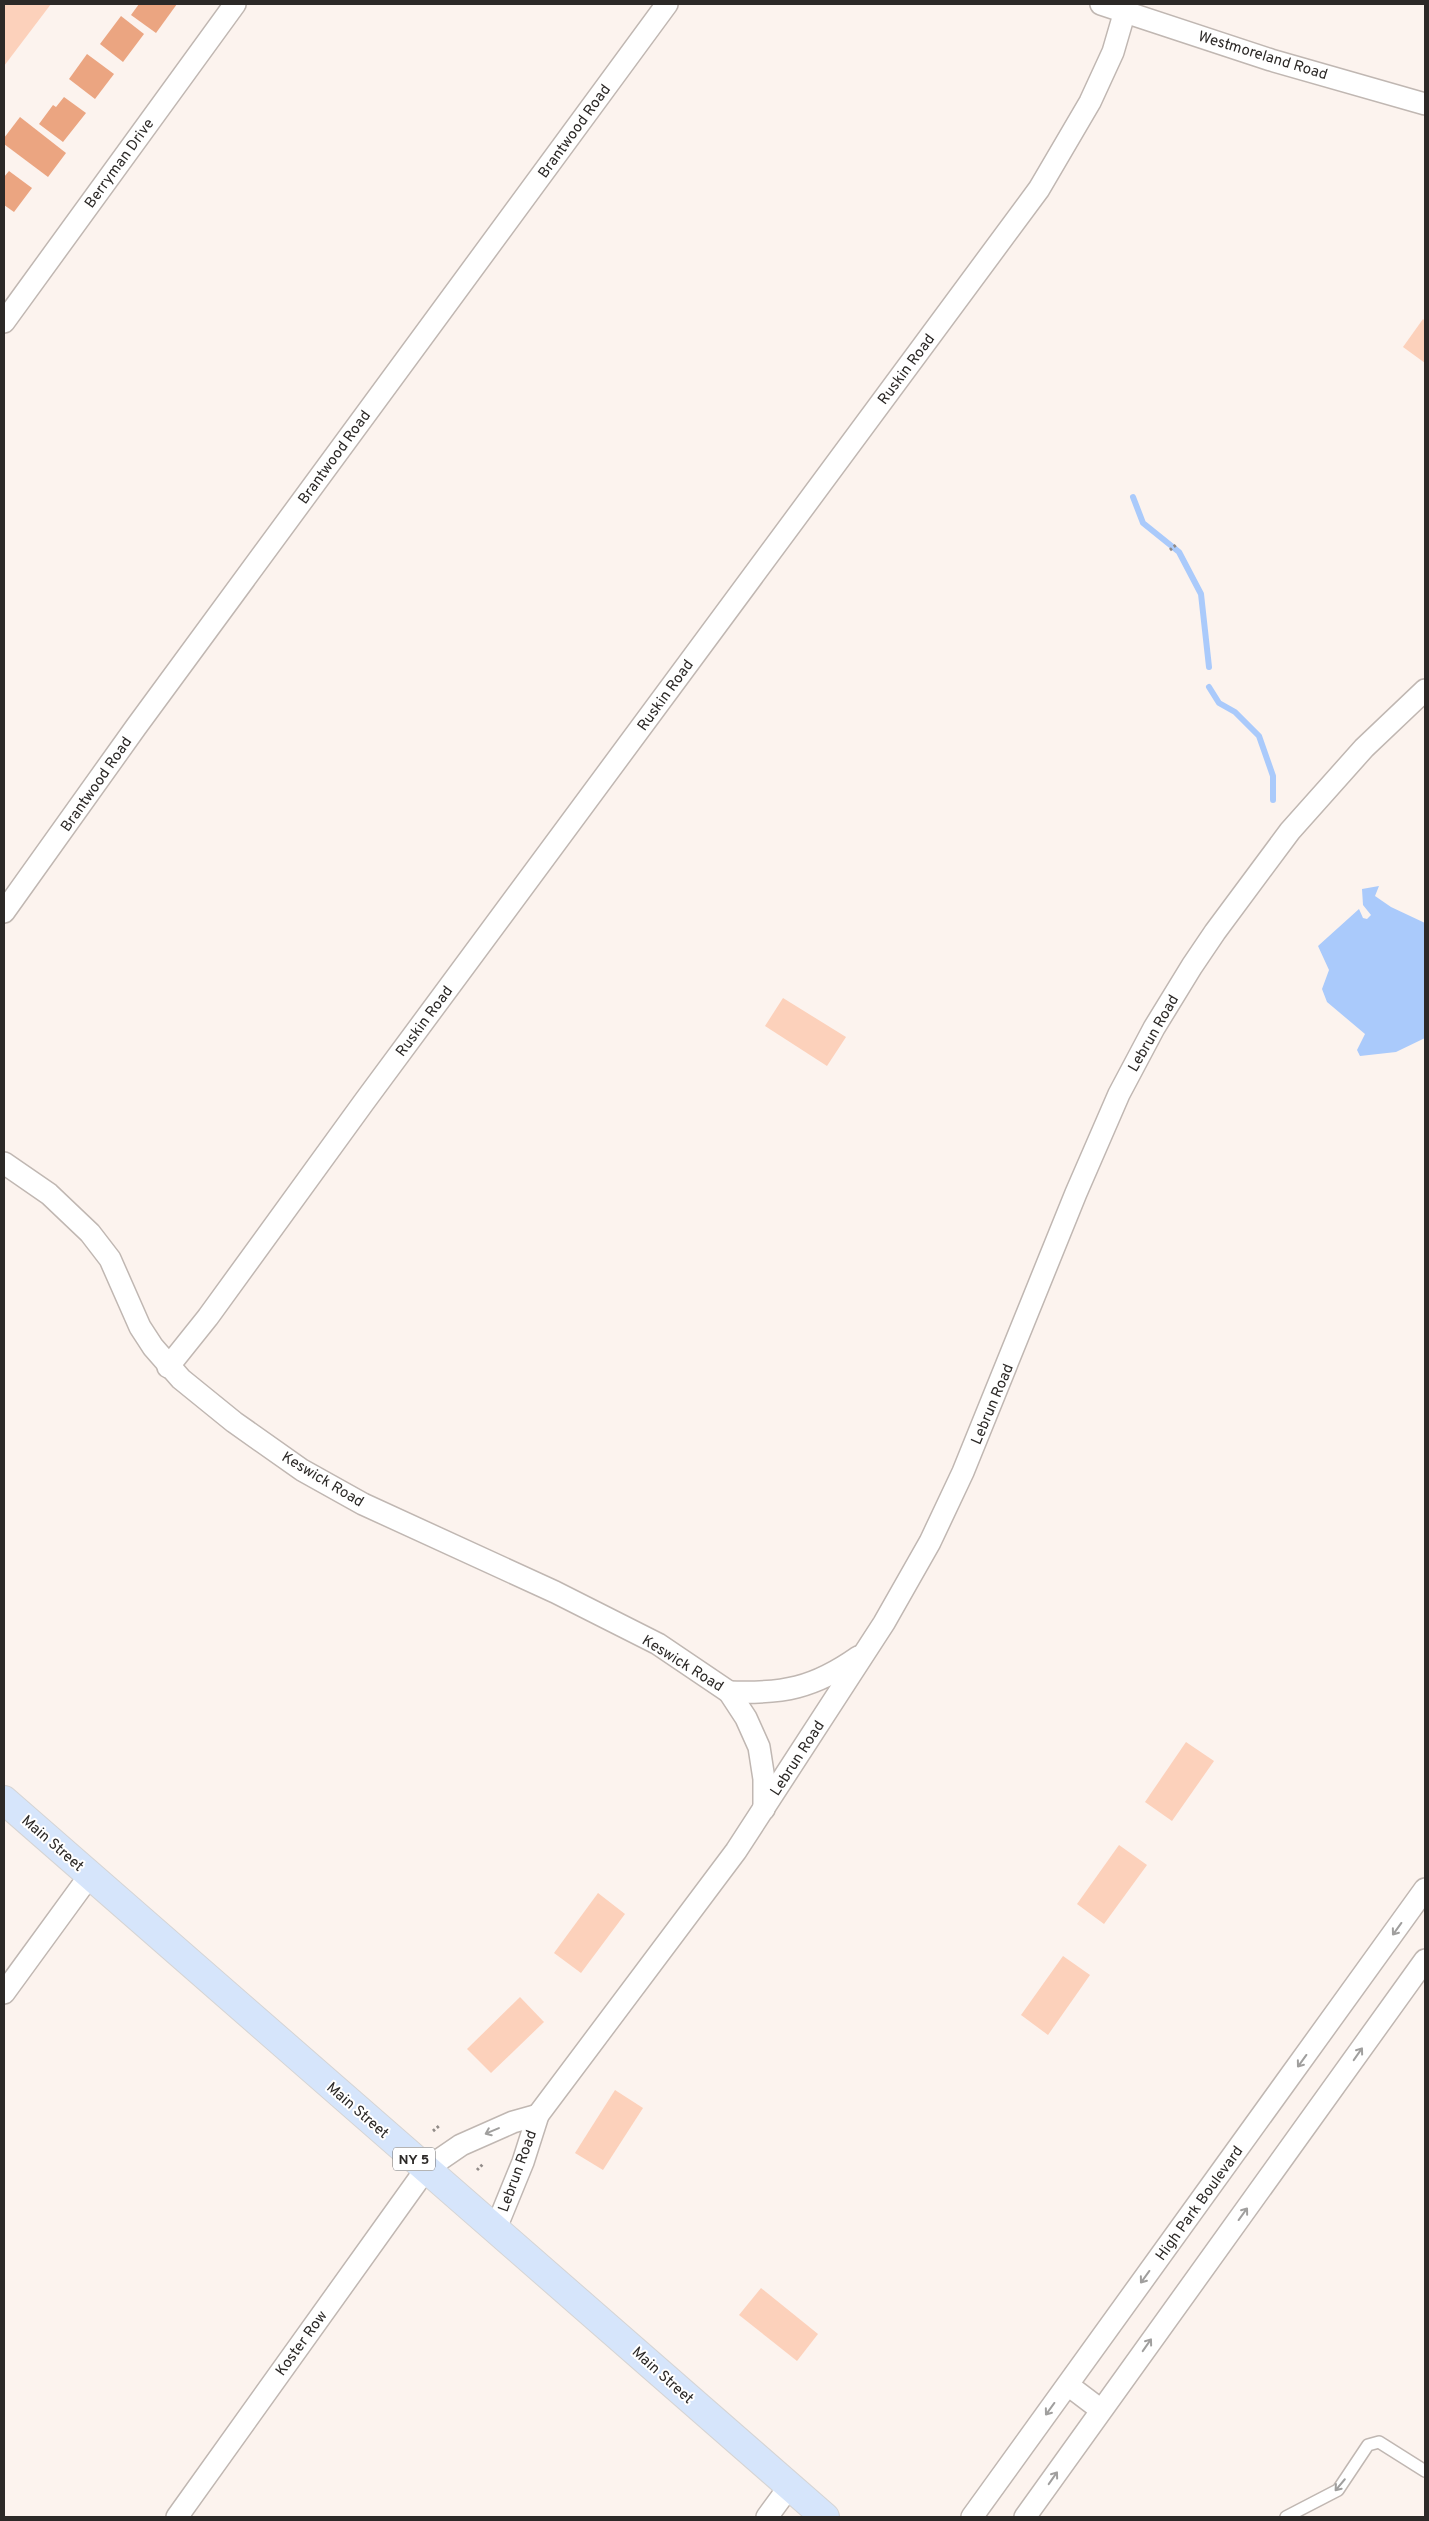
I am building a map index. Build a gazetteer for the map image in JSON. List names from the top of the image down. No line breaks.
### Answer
{"streets":{"main road":["Main Street","NY 5"],"street":["Westmoreland Road","Brantwood Road","Berryman Drive","Ruskin Road","Lebrun Road","Keswick Road","High Park Boulevard","Koster Row"]},"crossings":[["Westmoreland Road","Ruskin Road"],["Ruskin Road","Keswick Road"],["Lebrun Road","Keswick Road"],["Lebrun Road","Main Street"],["Lebrun Road","Koster Row"],["Main Street","Koster Row"]]}
